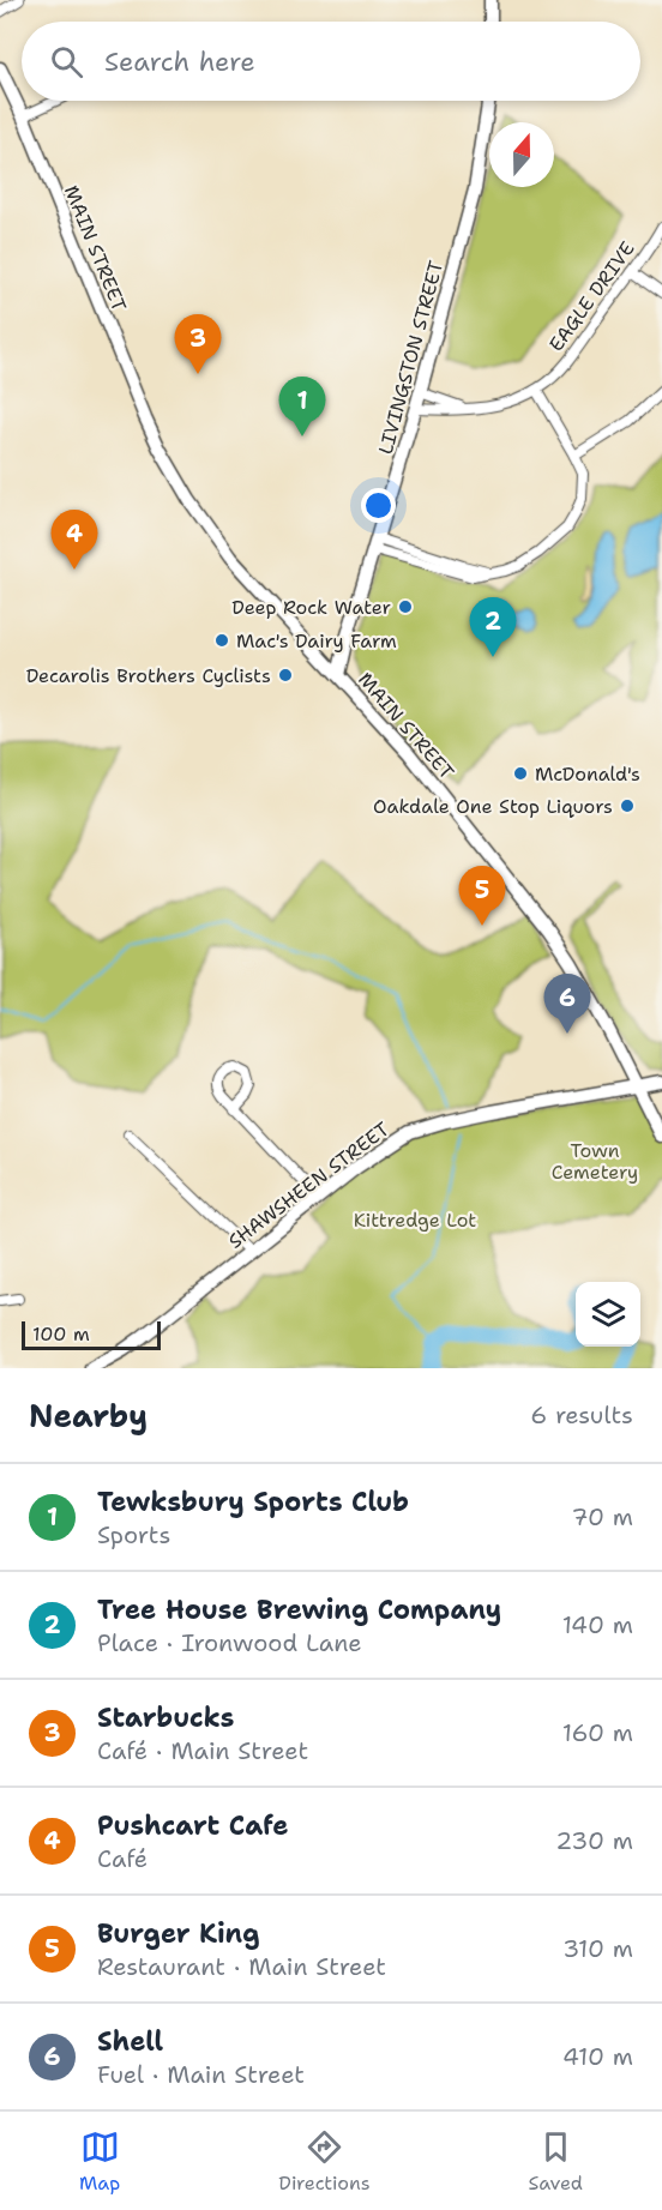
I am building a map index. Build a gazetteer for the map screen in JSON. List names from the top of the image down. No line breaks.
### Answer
{"streets":{"main road":["MAIN STREET","LIVINGSTON STREET","SHAWSHEEN STREET"],"street":["EAGLE DRIVE"]},"crossings":[["MAIN STREET","LIVINGSTON STREET"],["MAIN STREET","SHAWSHEEN STREET"],["EAGLE DRIVE","LIVINGSTON STREET"]],"parks":["Town Cemetery","Kittredge Lot"],"places":["Deep Rock Water","Mac's Dairy Farm","Decarolis Brothers Cyclists","McDonald's","Oakdale One Stop Liquors"],"scale_bar":"100 m","north":"top","page":{"search":"Search here","pins":["3","1","4","2","5","6"],"scale":"100 m","heading":["Nearby","6 results"],"list":[{"mark":"1","name":"Tewksbury Sports Club","note":"Sports","value":"70 m"},{"mark":"2","name":"Tree House Brewing Company","note":"Place · Ironwood Lane","value":"140 m"},{"mark":"3","name":"Starbucks","note":"Café · Main Street","value":"160 m"},{"mark":"4","name":"Pushcart Cafe","note":"Café","value":"230 m"},{"mark":"5","name":"Burger King","note":"Restaurant · Main Street","value":"310 m"},{"mark":"6","name":"Shell","note":"Fuel · Main Street","value":"410 m"}],"nav":["Map","Directions","Saved"]}}
